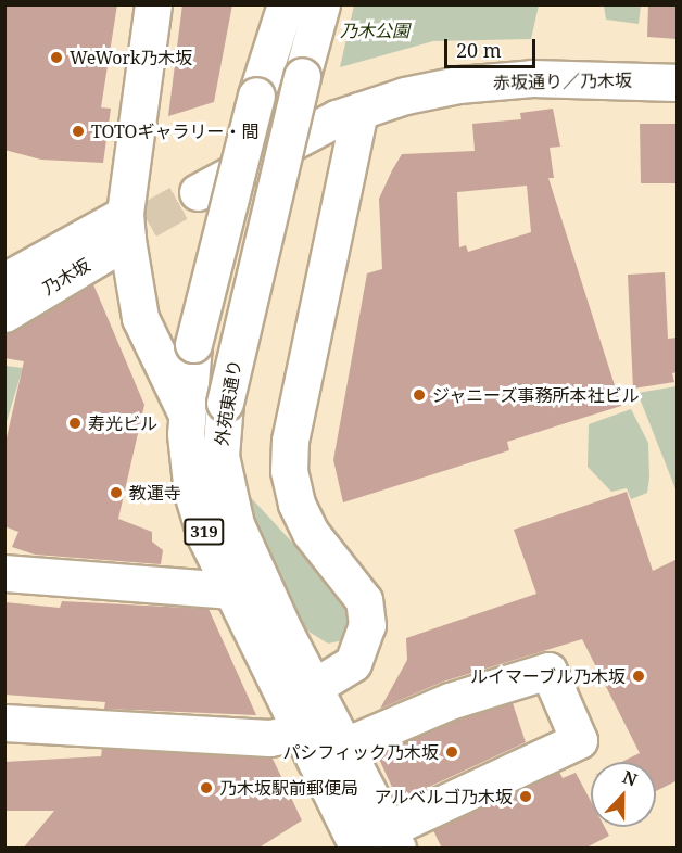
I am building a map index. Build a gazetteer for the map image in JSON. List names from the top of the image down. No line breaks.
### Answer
{"streets":{"main road":["赤坂通り／乃木坂","乃木坂","外苑東通り","319"]},"parks":["乃木公園"],"places":["WeWork乃木坂","TOTOギャラリー・間","ジャニーズ事務所本社ビル","寿光ビル","教運寺","ルイマーブル乃木坂","パシフィック乃木坂","乃木坂駅前郵便局","アルベルゴ乃木坂"],"scale_bar":"20 m","north":"top"}
